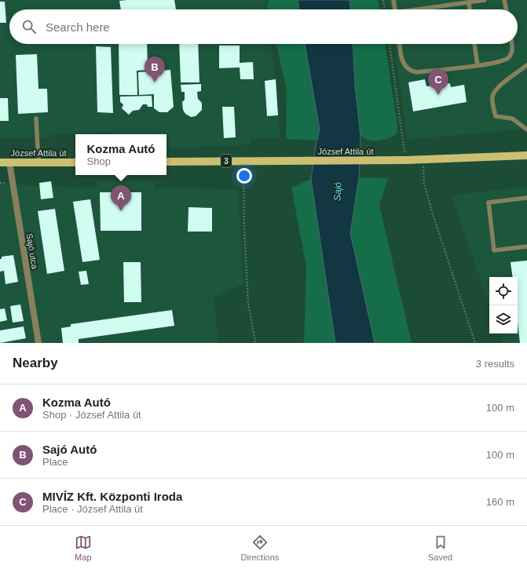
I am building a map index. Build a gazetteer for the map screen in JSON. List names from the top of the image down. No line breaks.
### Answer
{"streets":{"main road":["József Attila út","3"],"street":["Sajó utca"]},"crossings":[["József Attila út","Sajó utca"]],"water":["Sajó"],"page":{"search":"Search here","pins":["B","C","A"],"popup":["Kozma Autó","Shop"],"heading":["Nearby","3 results"],"list":[{"mark":"A","name":"Kozma Autó","note":"Shop · József Attila út","value":"100 m"},{"mark":"B","name":"Sajó Autó","note":"Place","value":"100 m"},{"mark":"C","name":"MIVÍZ Kft. Központi Iroda","note":"Place · József Attila út","value":"160 m"}],"nav":["Map","Directions","Saved"]}}
